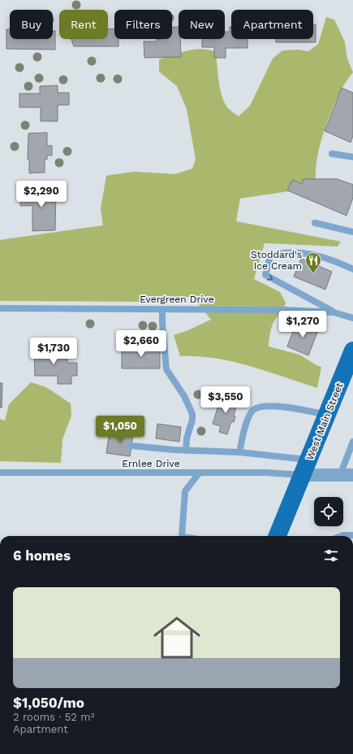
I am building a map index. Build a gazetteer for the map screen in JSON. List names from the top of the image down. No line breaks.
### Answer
{"streets":{"main road":["West Main Street"],"lane":["Evergreen Drive","Ernlee Drive"]},"crossings":[["West Main Street","Ernlee Drive"]],"places":{"restaurant":["Stoddard's Ice Cream"]},"page":{"chip":["Buy","Rent","Filters","New","Apartment"],"price":["$2,290","$1,270","$2,660","$1,730","$3,550","$1,050"],"heading":"6 homes","list":[{"name":"$1,050/mo","note":"2 rooms · 52 m² · Apartment"}]}}
